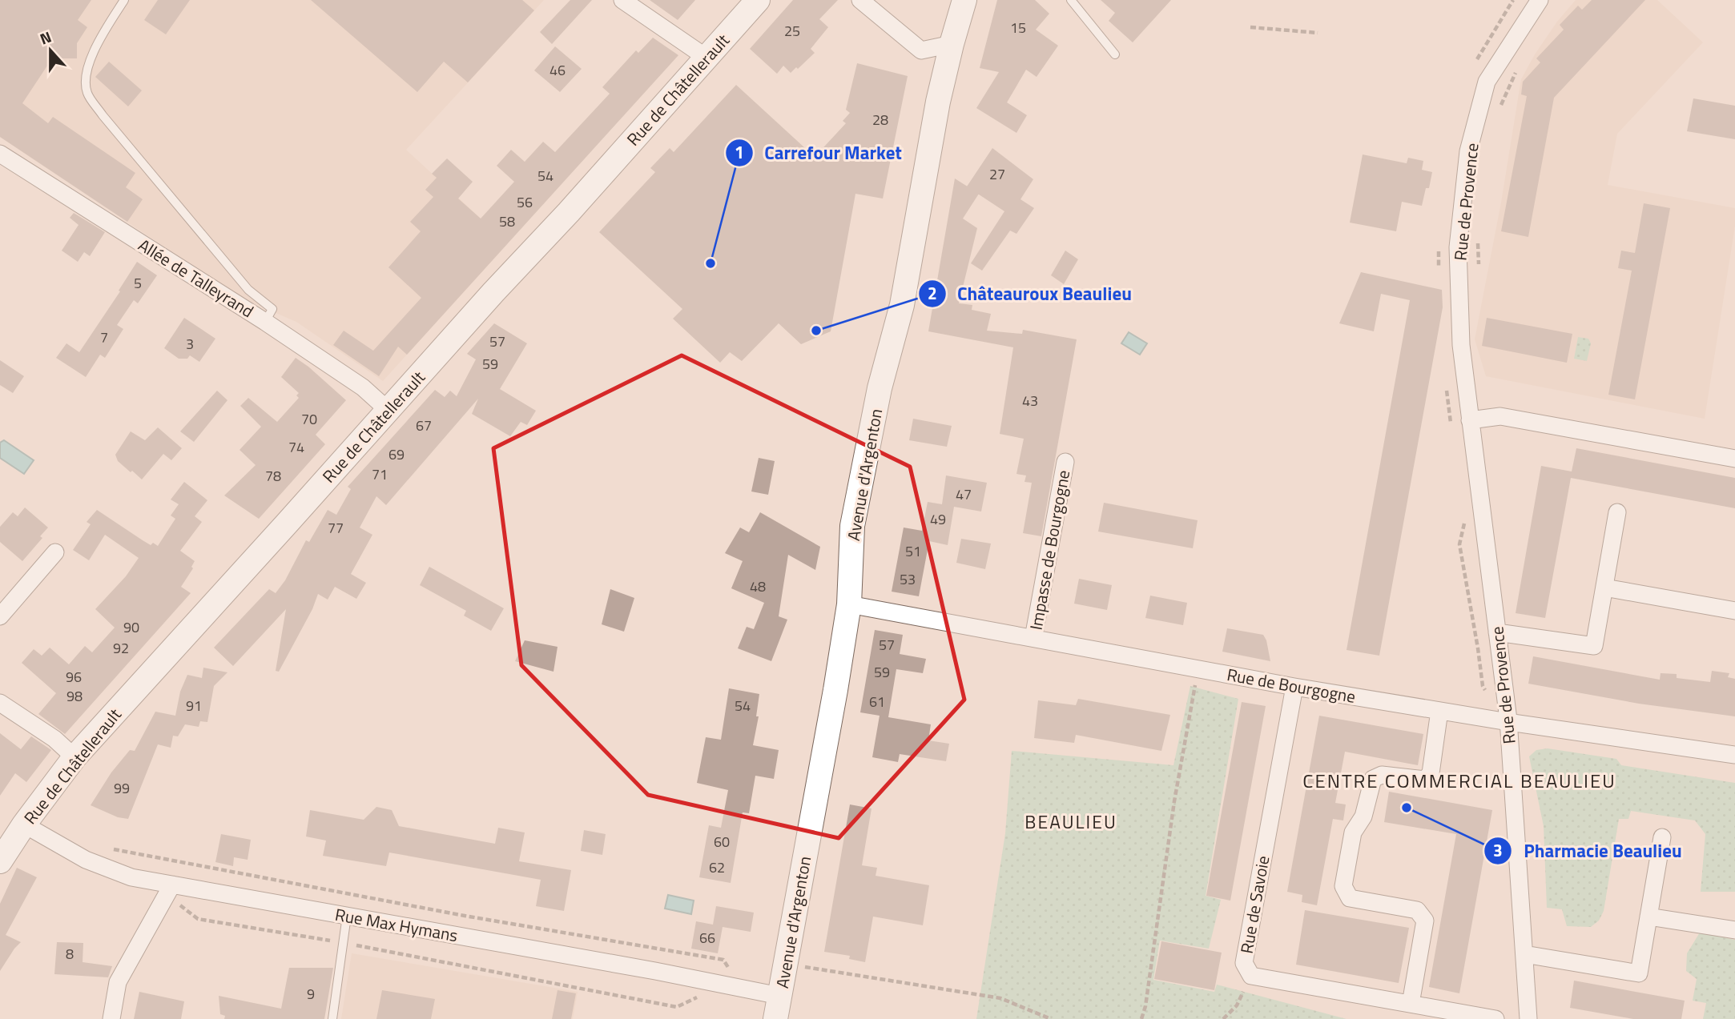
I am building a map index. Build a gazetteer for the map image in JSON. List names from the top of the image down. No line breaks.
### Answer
{"streets":{"main road":["Rue de Châtellerault","Avenue d'Argenton"],"street":["Rue de Provence","Allée de Talleyrand","Impasse de Bourgogne","Rue de Bourgogne","Rue de Savoie","Rue Max Hymans"]},"crossings":[["Rue de Châtellerault","Allée de Talleyrand"],["Rue de Châtellerault","Rue Max Hymans"],["Rue de Provence","Rue de Bourgogne"],["Avenue d'Argenton","Rue de Bourgogne"],["Avenue d'Argenton","Rue Max Hymans"],["Impasse de Bourgogne","Rue de Bourgogne"],["Rue de Bourgogne","Rue de Savoie"]],"districts":["CENTRE COMMERCIAL BEAULIEU","BEAULIEU"],"places":["Carrefour Market","Châteauroux Beaulieu","Pharmacie Beaulieu"],"house_numbers":["15","25","46","28","27","54","56","58","5","7","57","3","59","43","70","67","74","69","71","78","47","49","77","51","53","48","90","57","92","59","96","98","61","91","54","99","60","62","66","8","9"],"north":"top"}
